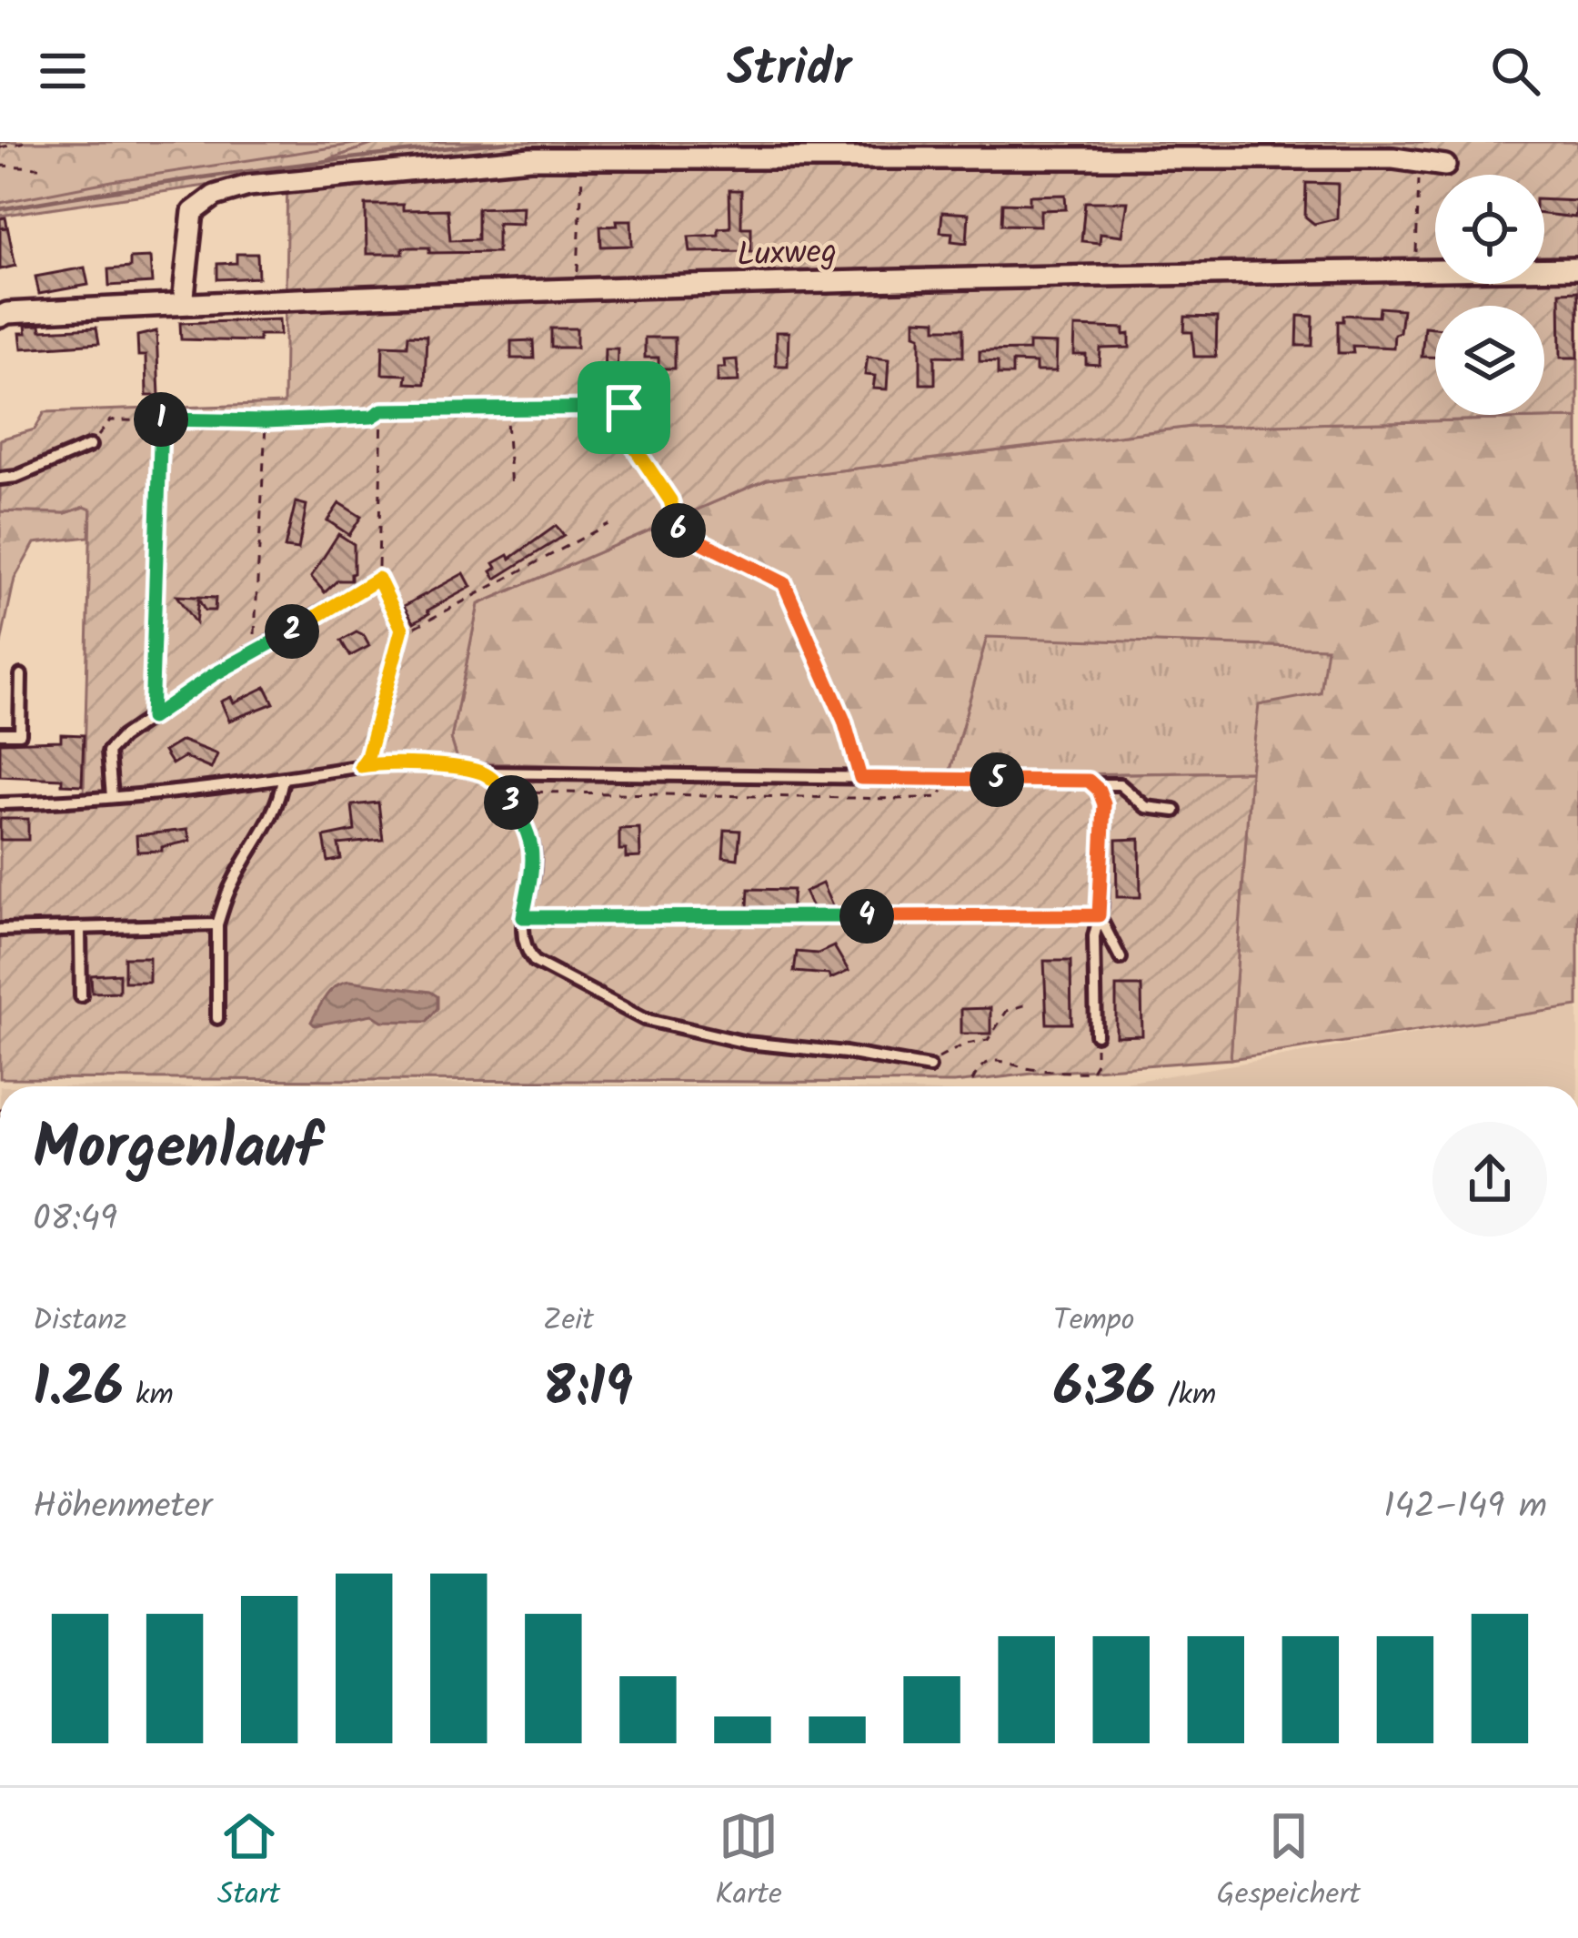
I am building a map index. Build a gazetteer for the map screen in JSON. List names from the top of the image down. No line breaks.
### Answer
{"streets":{"street":["Luxweg"]},"page":{"header":"Stridr","pins":["1","6","2","5","3","4"],"heading":["Morgenlauf","08:49"],"stats":[["Distanz","1.26 km"],["Zeit","8:19"],["Tempo","6:36 /km"]],"chart":["Höhenmeter","142–149 m"],"tabs":["Start","Karte","Gespeichert"]}}
